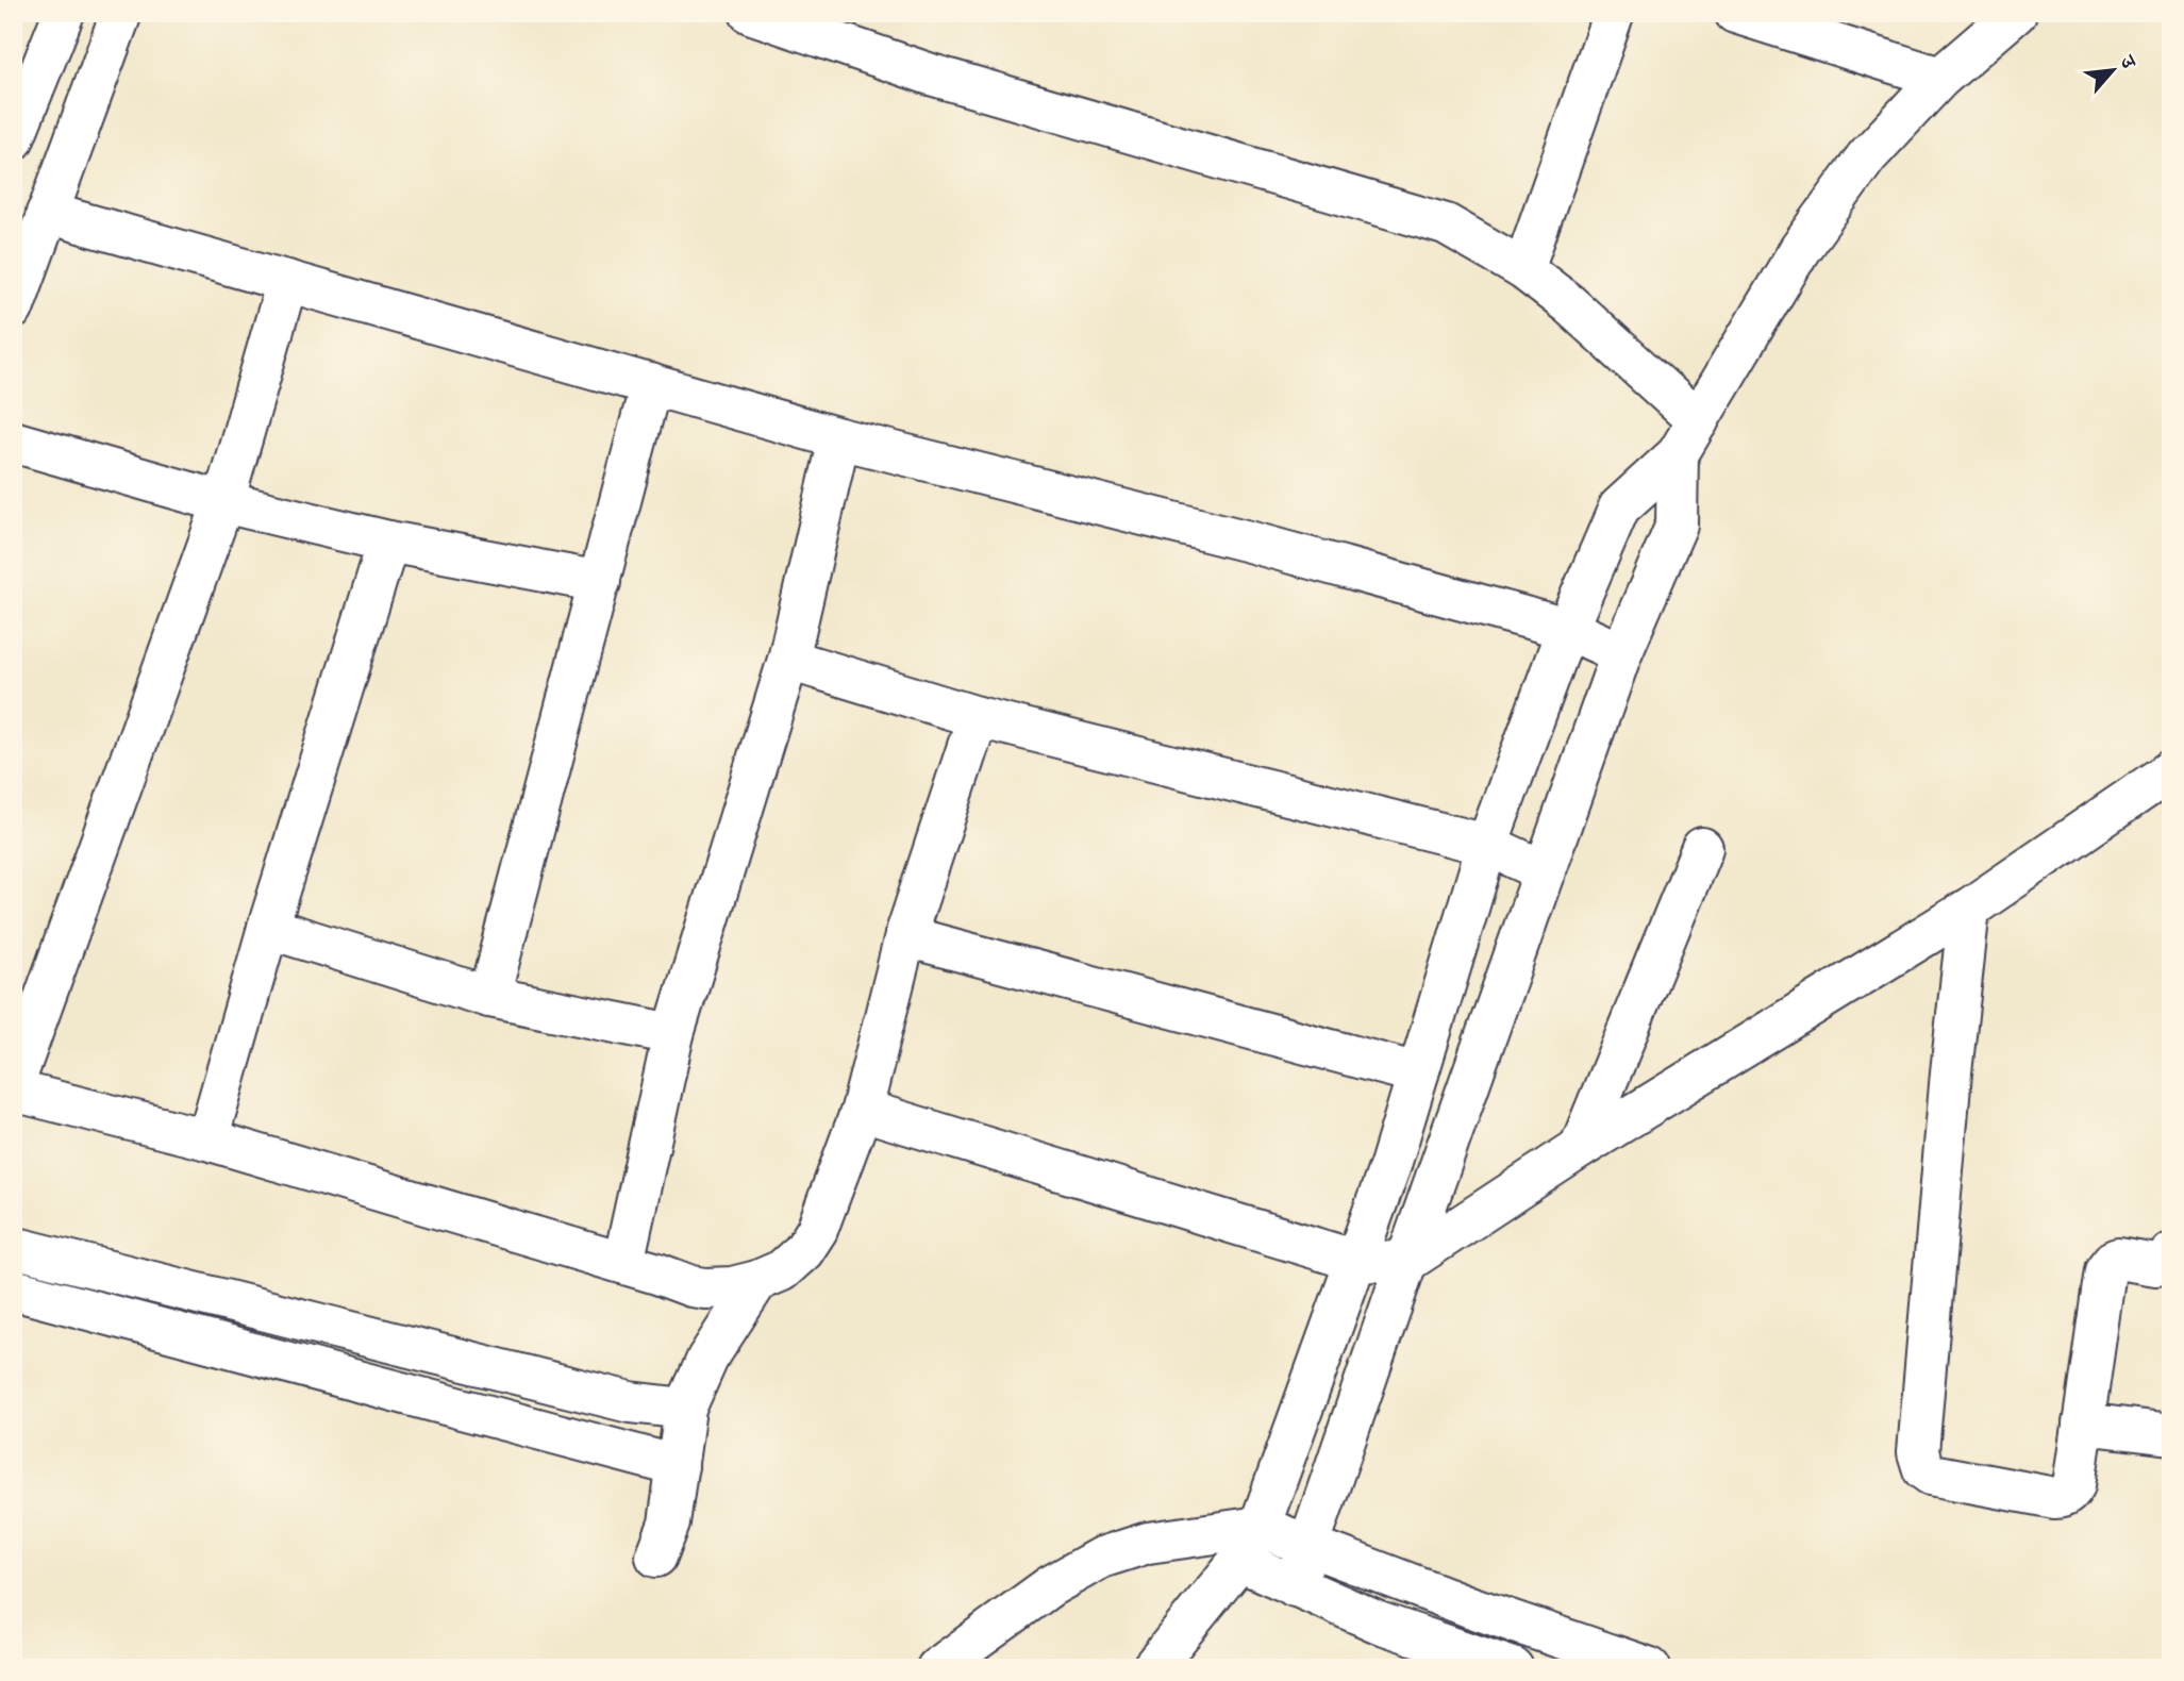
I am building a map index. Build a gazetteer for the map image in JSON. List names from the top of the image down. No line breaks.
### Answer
{"north":"top right"}
